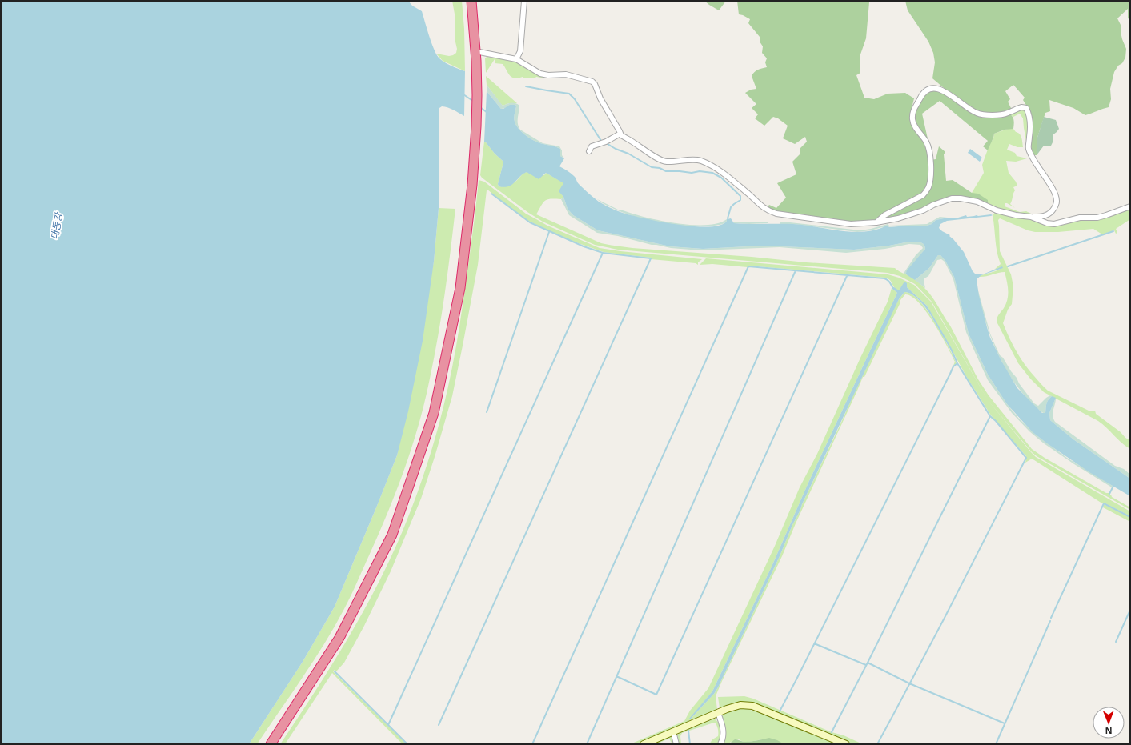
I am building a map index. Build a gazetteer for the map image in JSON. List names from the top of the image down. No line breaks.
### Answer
{"water":["대동강"],"north":"bottom"}
